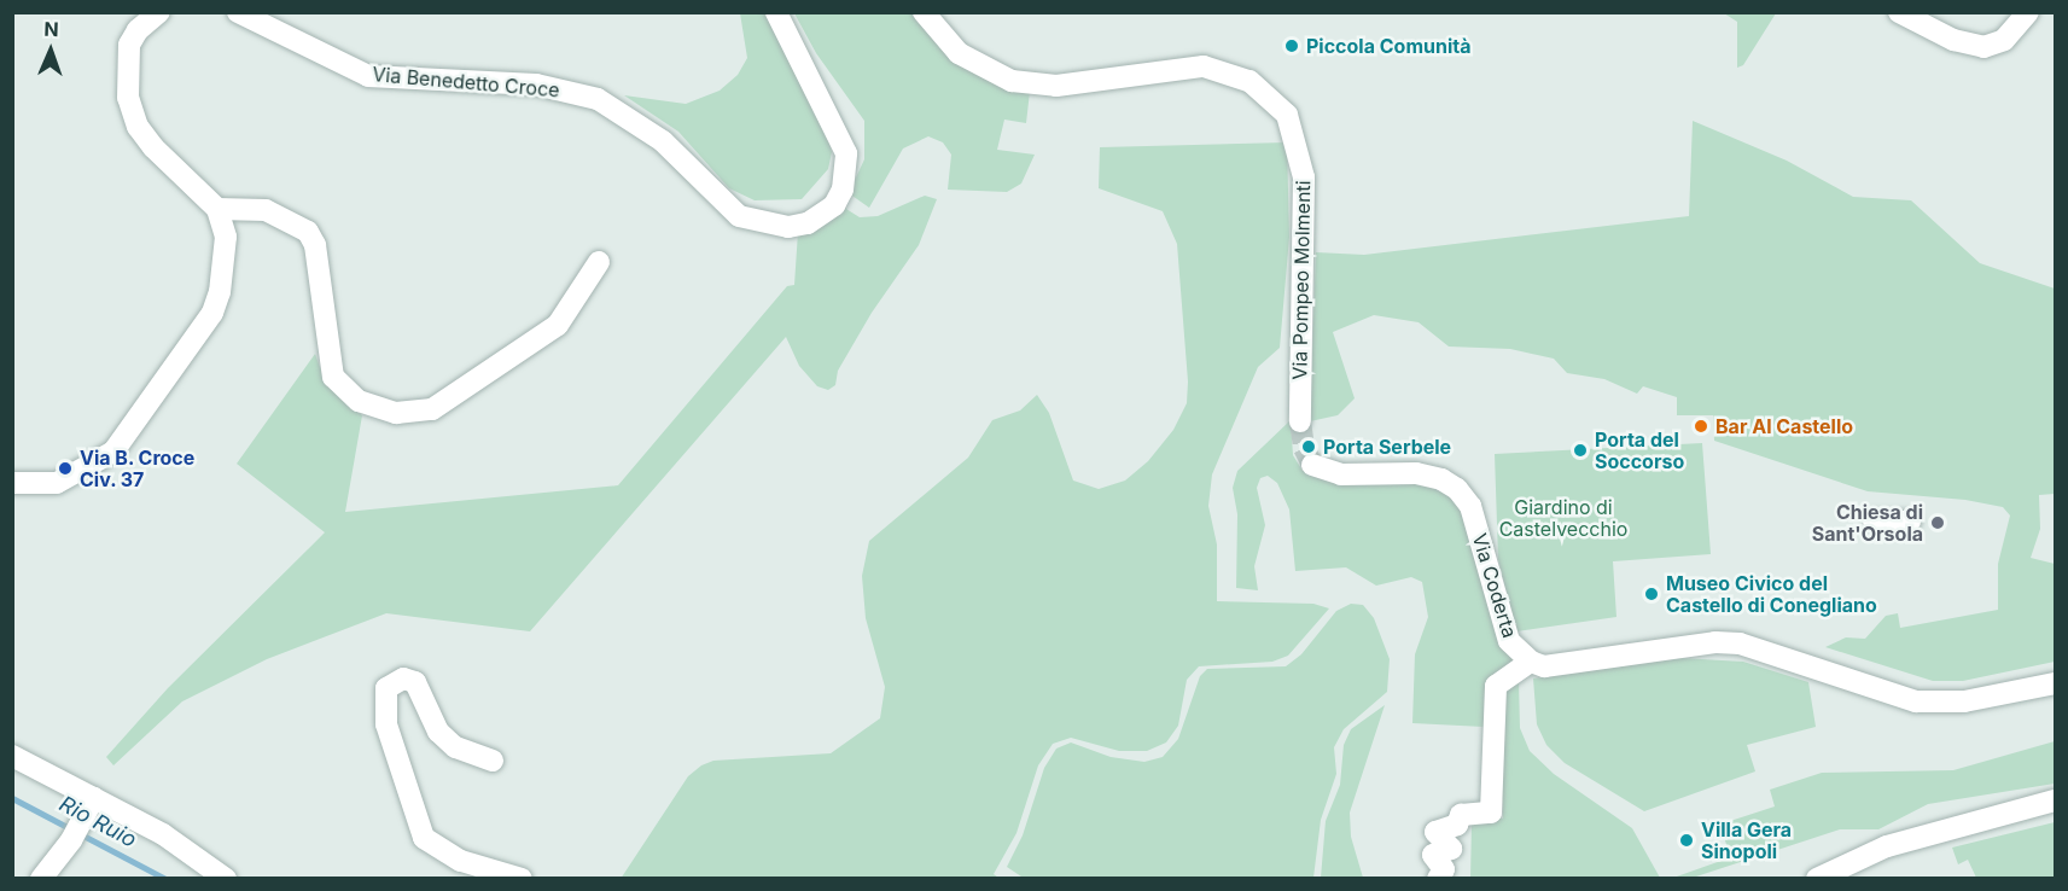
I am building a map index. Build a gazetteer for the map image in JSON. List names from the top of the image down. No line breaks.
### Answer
{"streets":{"street":["Via Benedetto Croce","Via Pompeo Molmenti","Via Coderta"]},"water":["Rio Ruio"],"parks":["Giardino di Castelvecchio"],"places":["Piccola Comunità","Bar Al Castello","Porta Serbele","Porta del Soccorso","Via B. Croce Civ. 37","Chiesa di Sant'Orsola","Museo Civico del Castello di Conegliano","Villa Gera Sinopoli"],"north":"top"}
